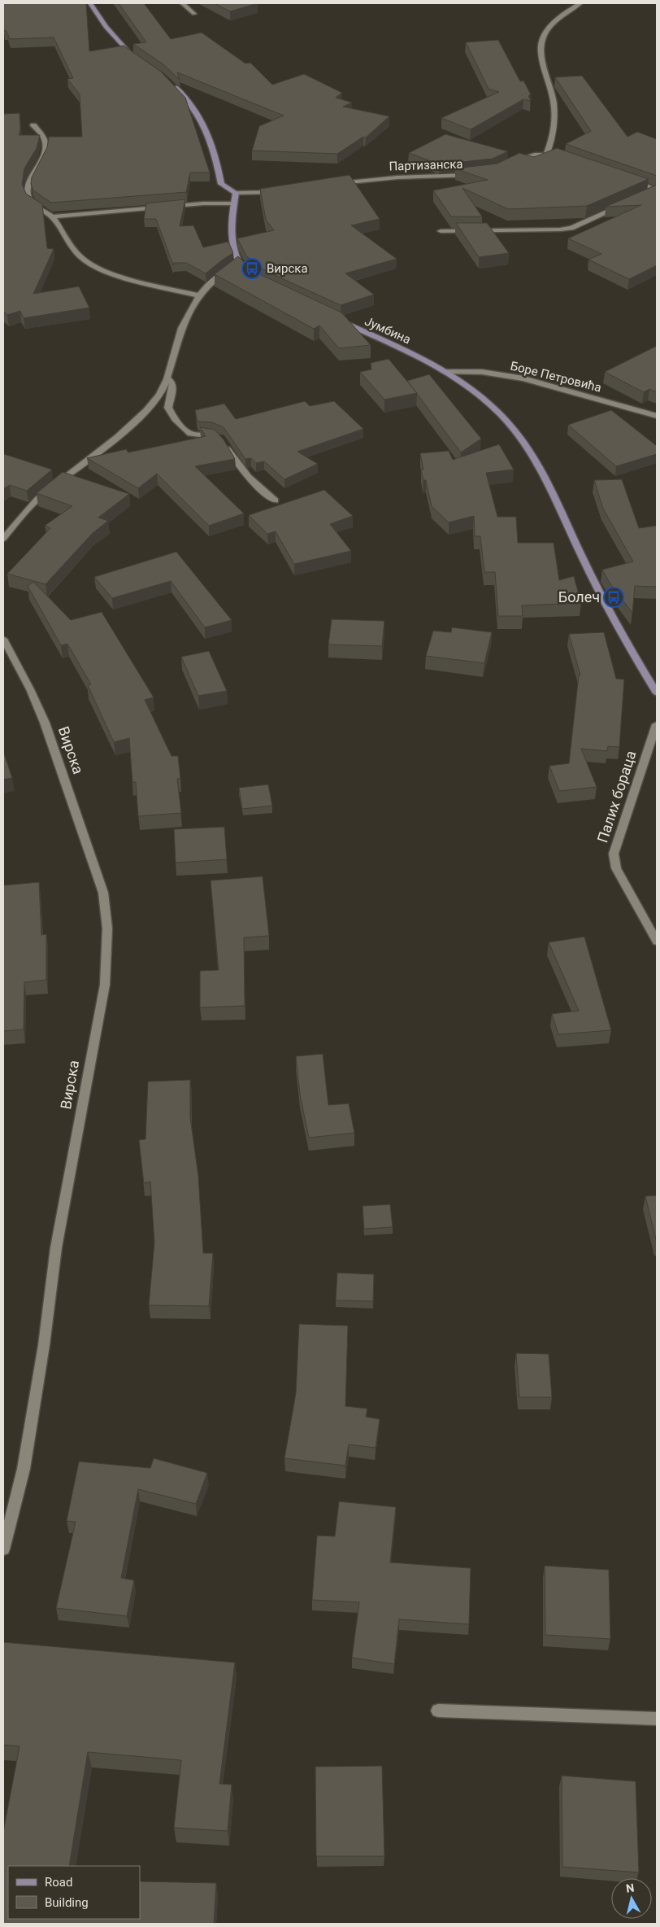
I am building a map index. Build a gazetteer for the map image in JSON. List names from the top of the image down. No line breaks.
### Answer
{"streets":{"street":["Партизанска","Јумбина","Боре Петровића","Вирска","Палих бораца"]},"crossings":[["Јумбина","Боре Петровића"]],"places":{"bus stop":["Вирска","Болеч"]},"legend":["Road","Building"],"north":"top"}
